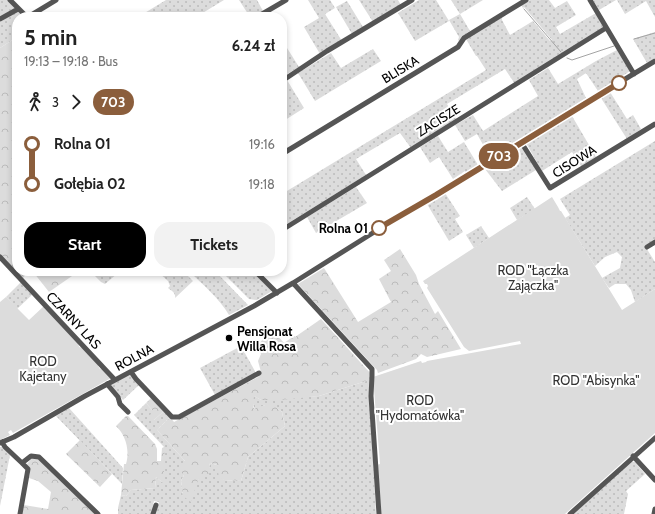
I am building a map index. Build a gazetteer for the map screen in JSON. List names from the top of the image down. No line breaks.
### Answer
{"streets":{"street":["BLISKA","ZACISZE","CISOWA","CZARNY LAS","ROLNA"]},"crossings":[["CISOWA","ROLNA"],["CZARNY LAS","ROLNA"]],"parks":["ROD \"Łączka Zajączka\"","ROD Kajetany","ROD \"Abisynka\"","ROD \"Hydomatówka\""],"places":["Rolna 01","Pensjonat Willa Rosa"],"lines":["bus line 703"],"page":{"on_map":"703","heading":["5 min","19:13 – 19:18 · Bus","6.24 zł"],"legs":["3","703"],"list":[{"name":"Rolna 01","value":"19:16"},{"name":"Gołębia 02","value":"19:18"}],"buttons":["Start","Tickets"]}}
